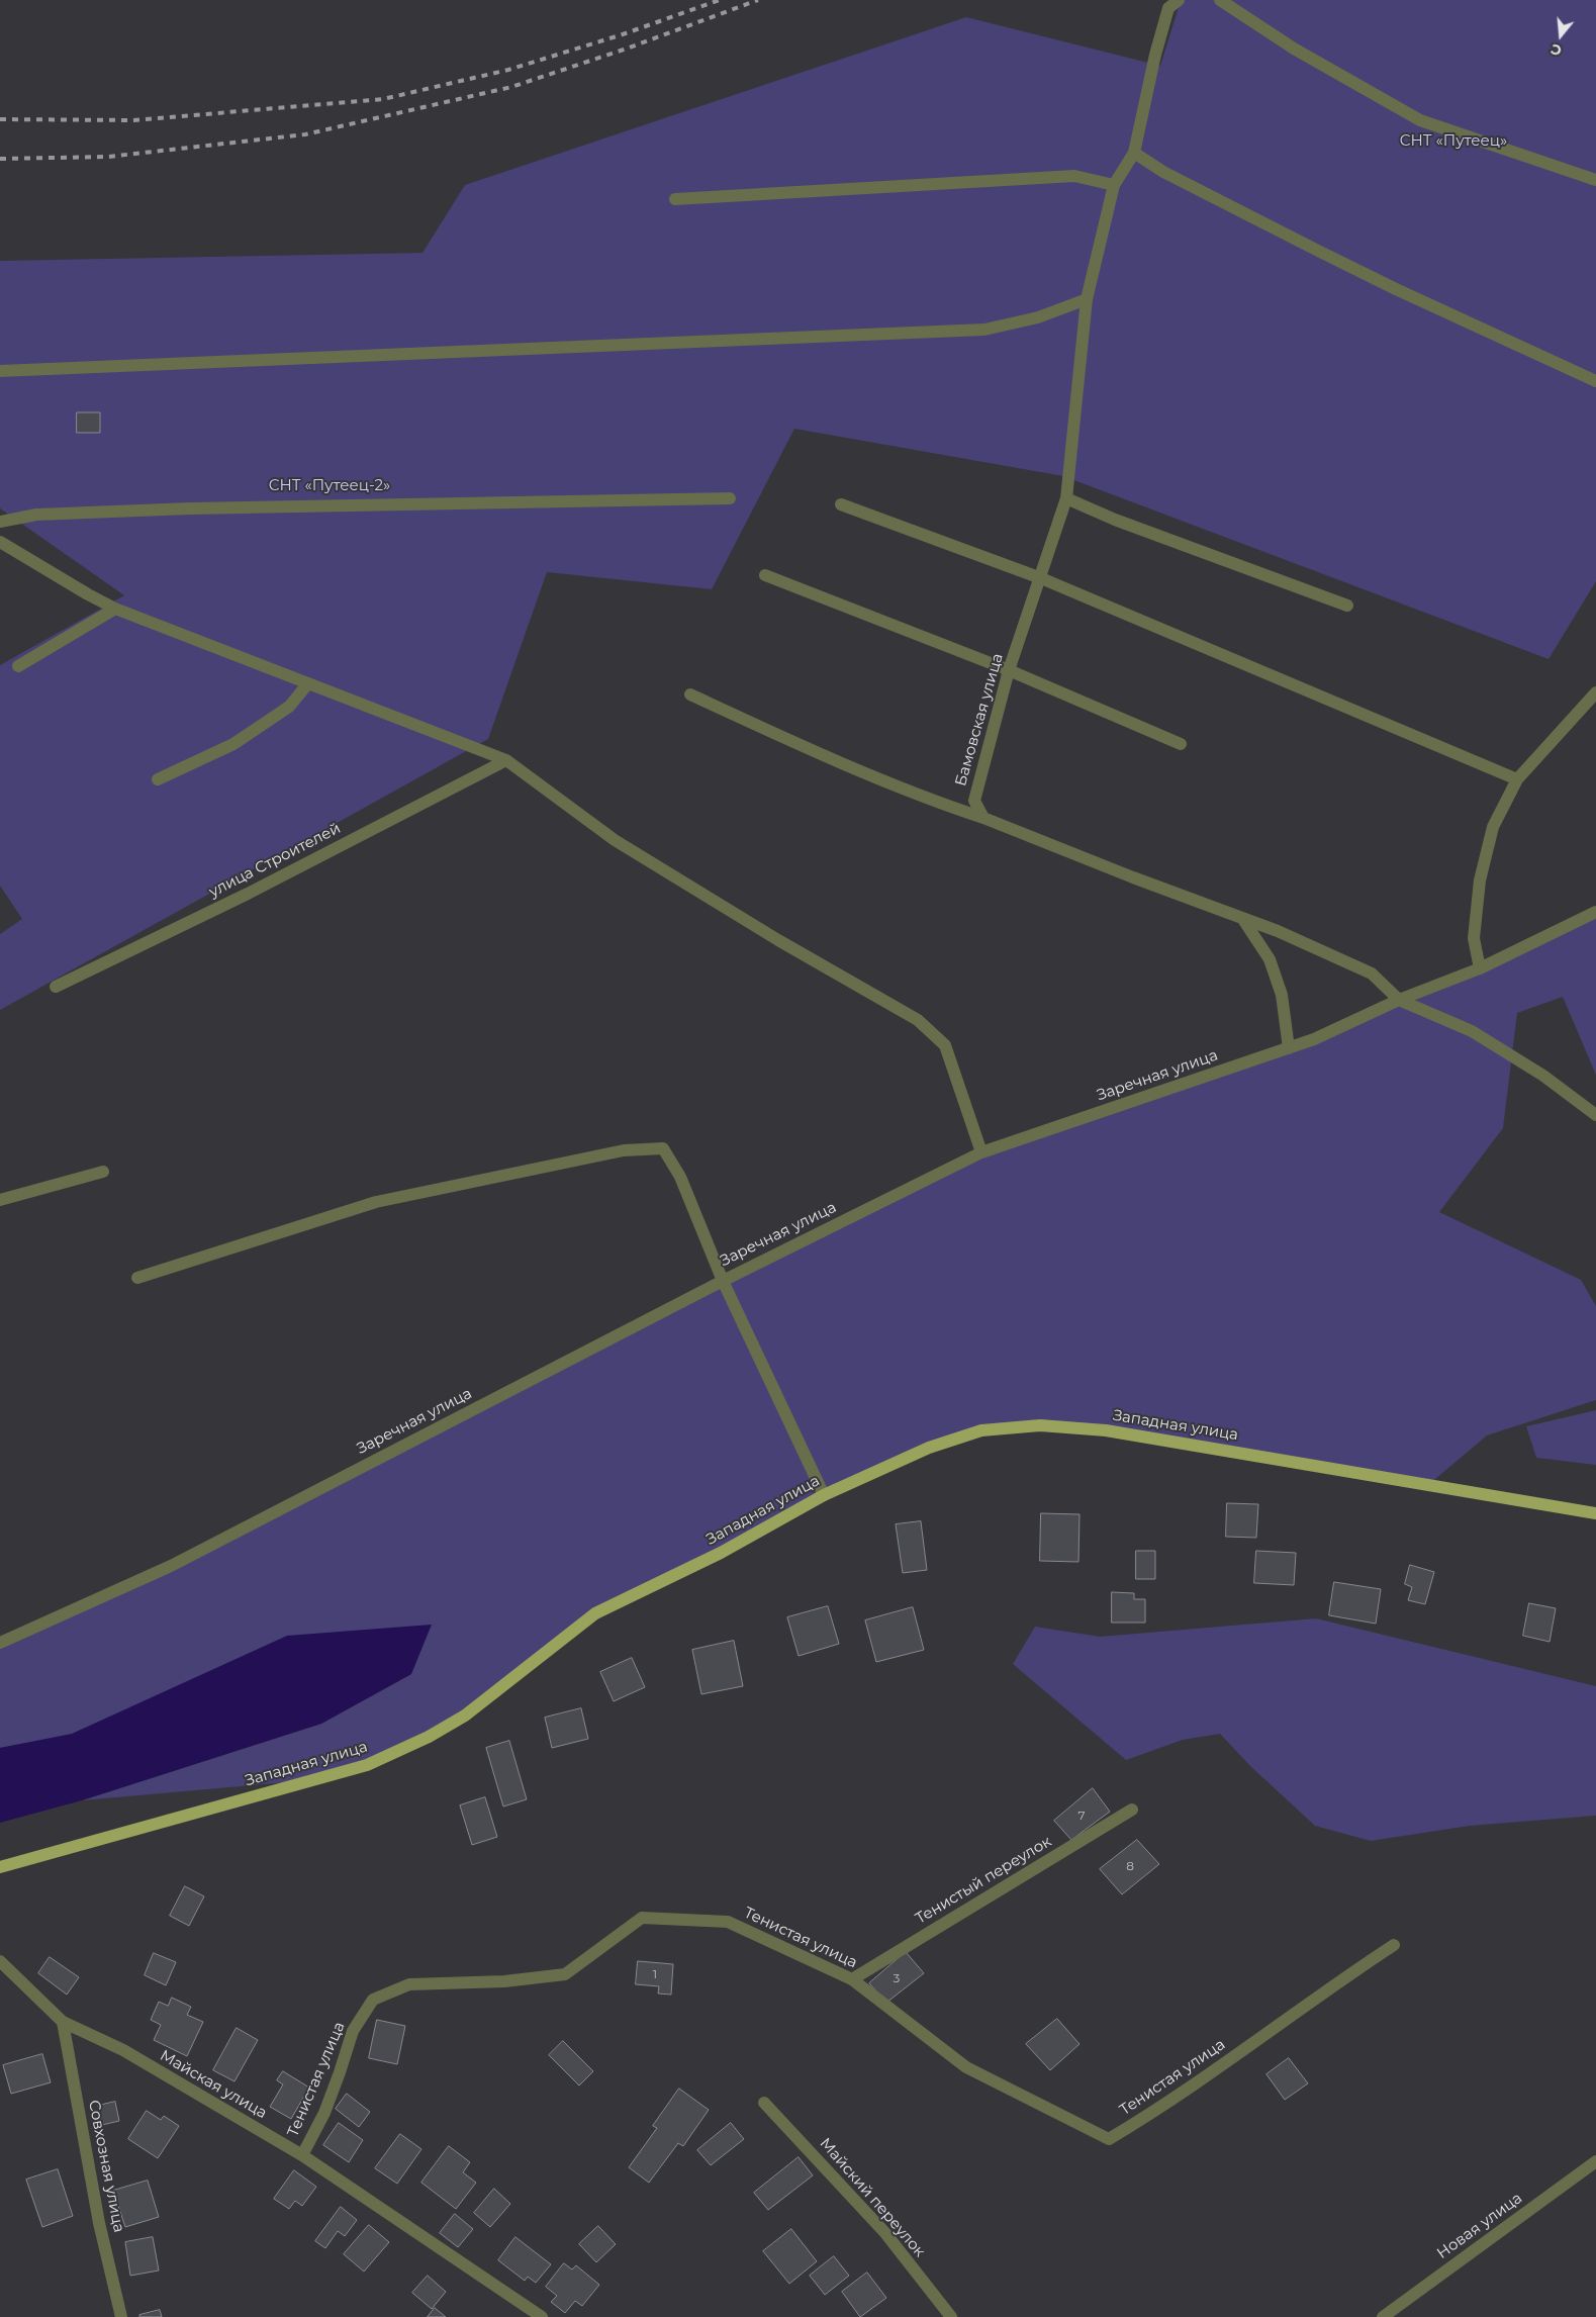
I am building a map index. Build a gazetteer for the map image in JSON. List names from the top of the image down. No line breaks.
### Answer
{"streets":{"main road":["Западная улица"],"street":["Бамовская улица","улица Строителей","Заречная улица","Тенистый переулок","Тенистая улица","Майская улица","Совхозная улица","Майский переулок","Новая улица"]},"crossings":[["Тенистый переулок","Тенистая улица"],["Тенистая улица","Майская улица"],["Майская улица","Совхозная улица"]],"parks":["СНТ «Путеец»","СНТ «Путеец-2»"],"house_numbers":["7","8","1","3"],"north":"bottom"}
